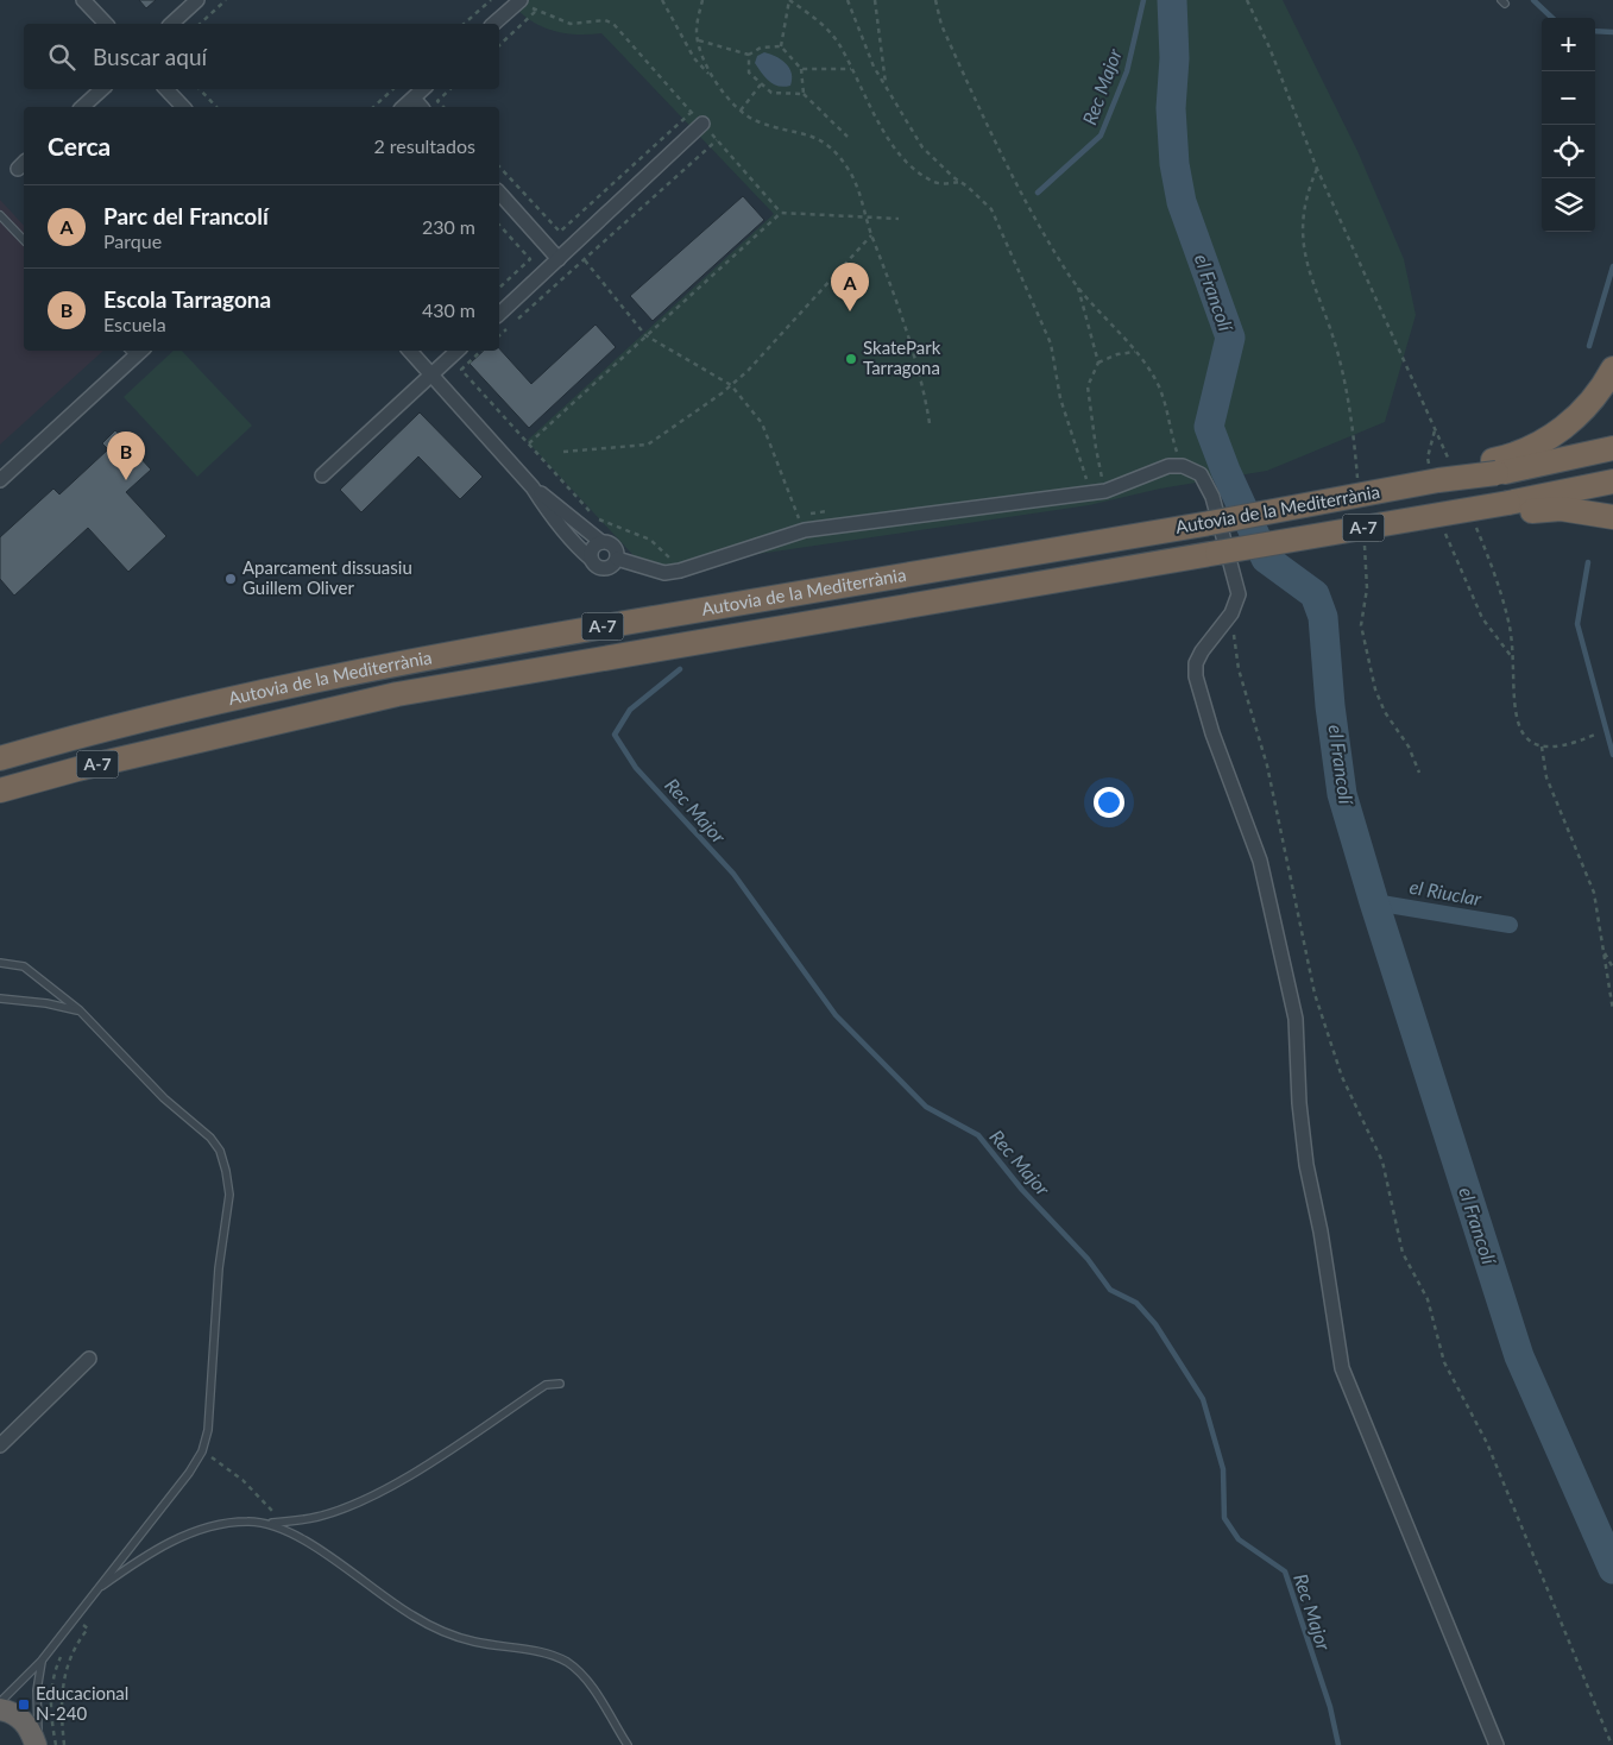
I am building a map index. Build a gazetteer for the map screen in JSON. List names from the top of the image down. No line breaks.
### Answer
{"streets":{"highway":["Autovia de la Mediterrània","A-7"]},"water":["Rec Major","el Francolí","el Riuclar"],"places":{"other":["SkatePark Tarragona","Aparcament dissuasiu Guillem Oliver"],"transit":["Educacional N-240"]},"page":{"map_buttons":["+","−"],"search":"Buscar aquí","heading":["Cerca","2 resultados"],"list":[{"mark":"A","name":"Parc del Francolí","note":"Parque","value":"230 m"},{"mark":"B","name":"Escola Tarragona","note":"Escuela","value":"430 m"}],"pins":["A","B"]}}
